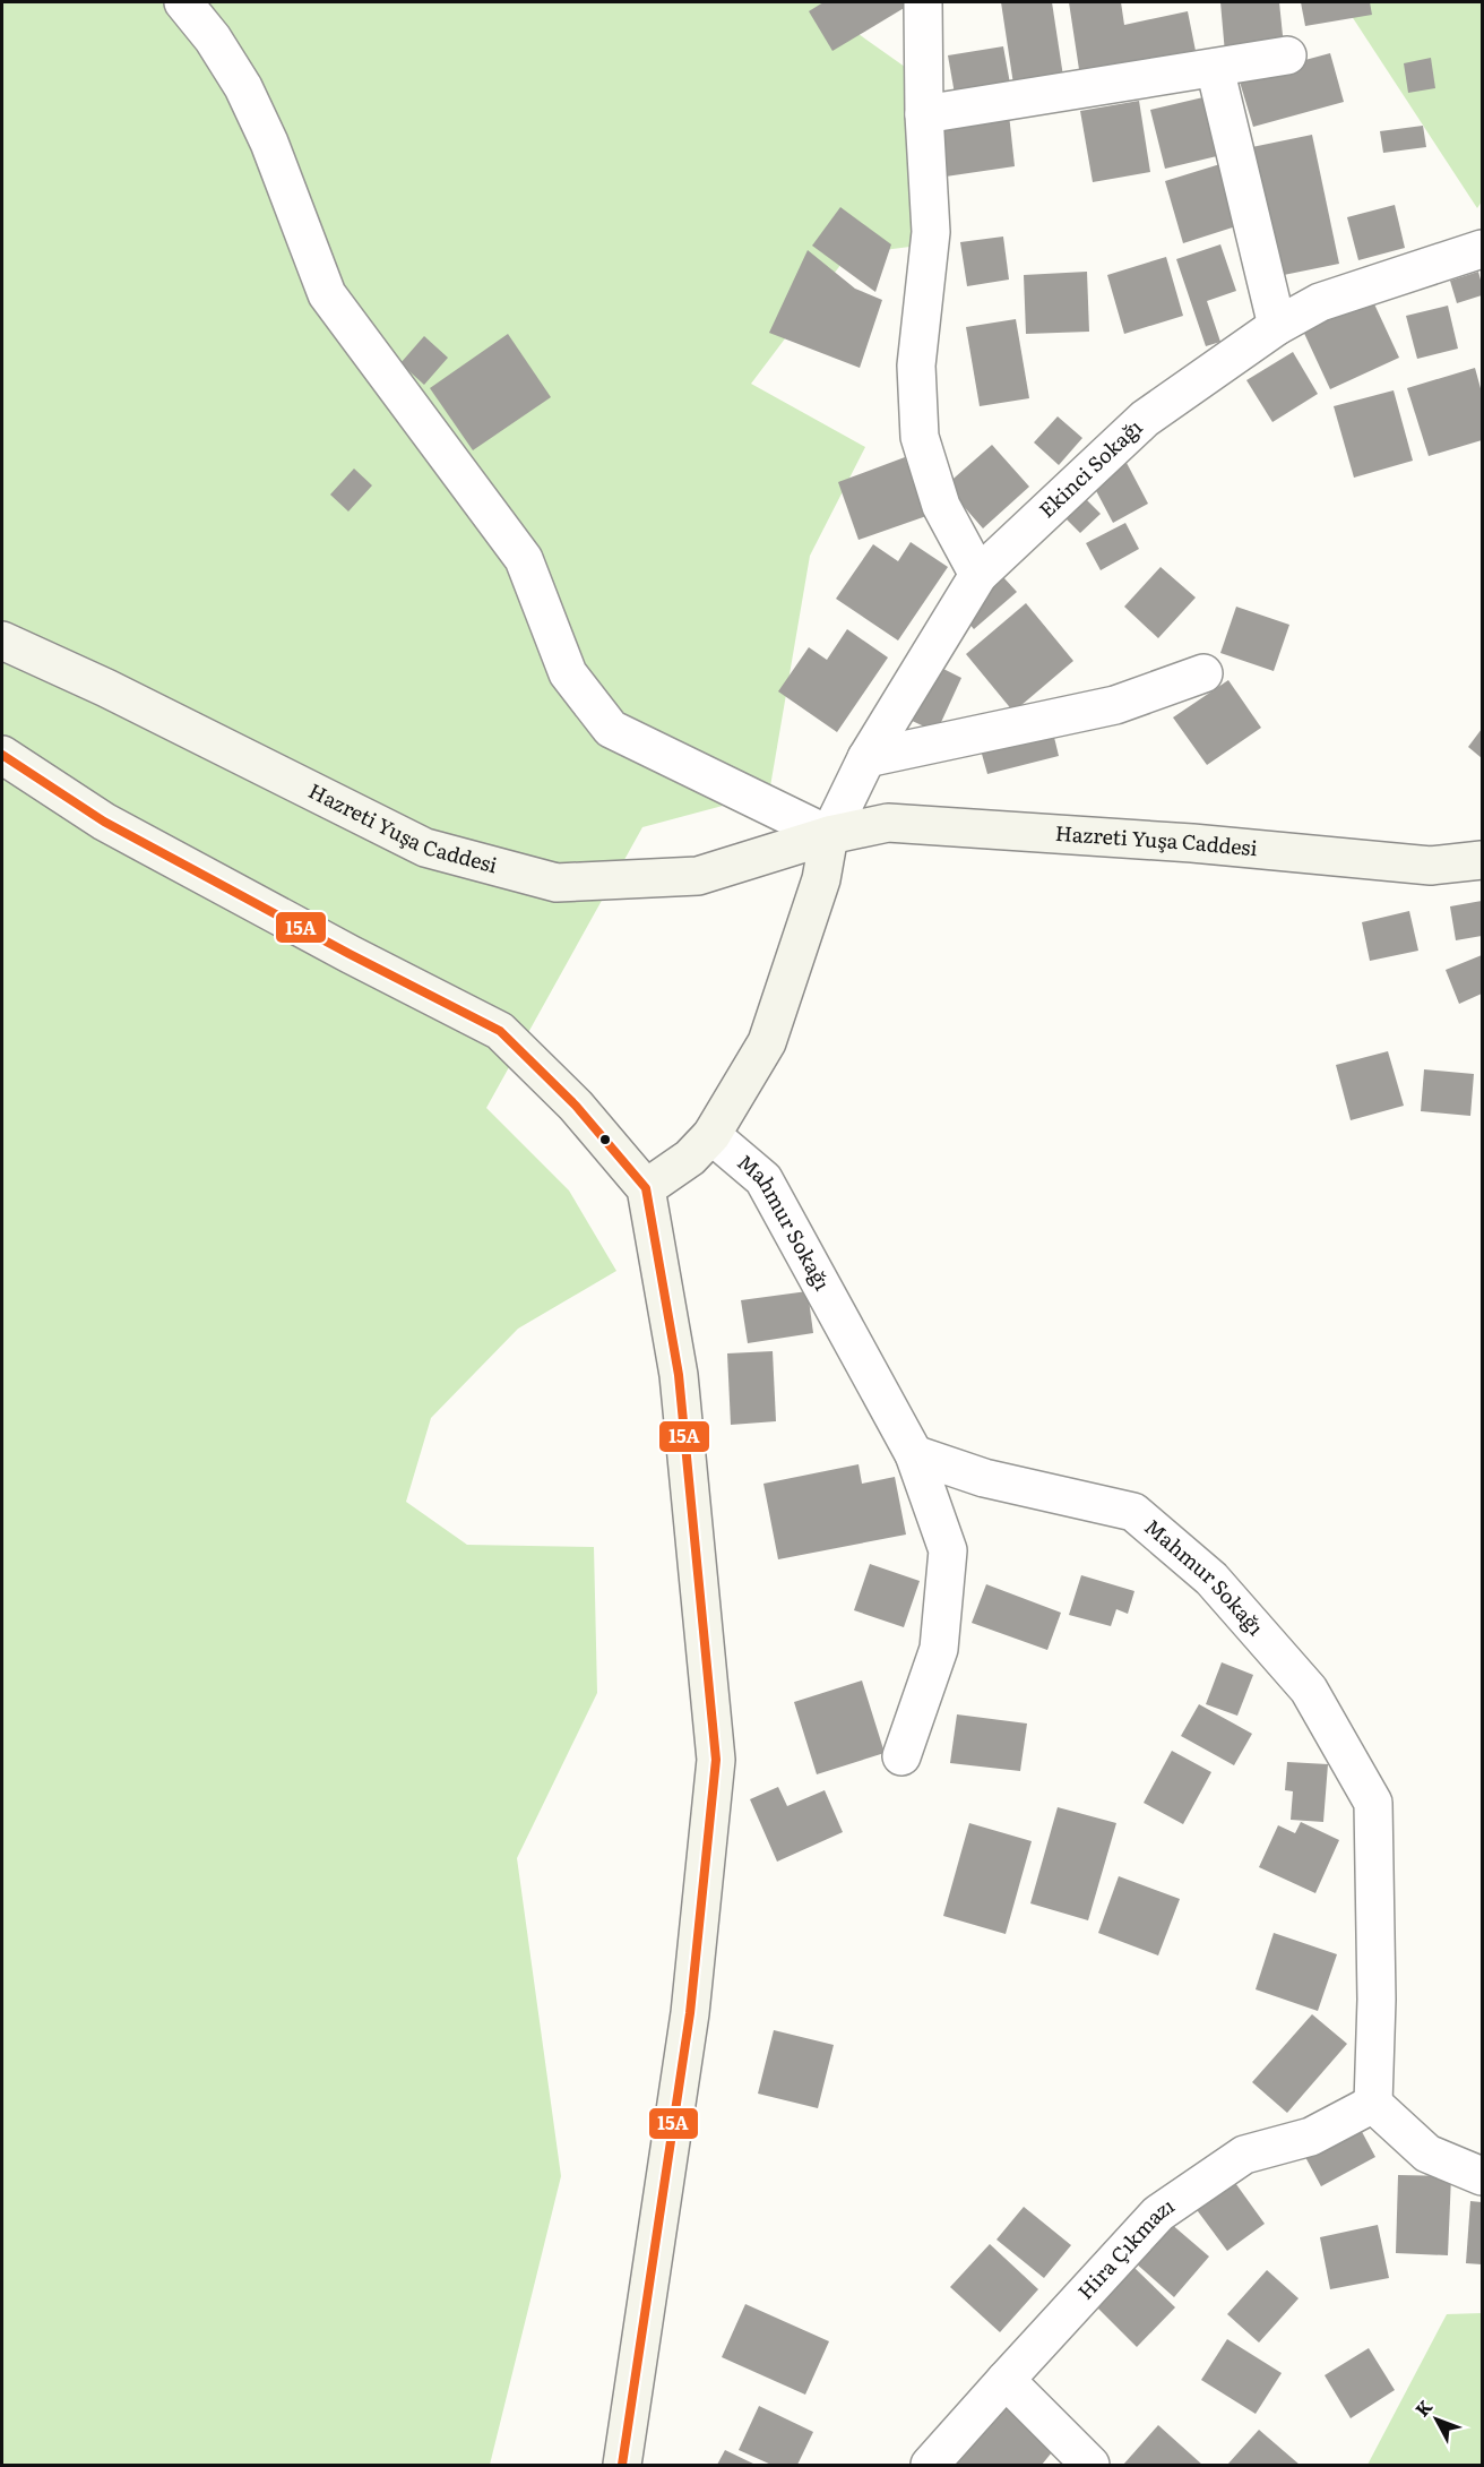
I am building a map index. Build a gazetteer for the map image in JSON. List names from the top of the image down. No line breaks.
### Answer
{"streets":{"street":["Ekinci Sokağı","Hazreti Yuşa Caddesi","Mahmur Sokağı","Hira Çıkmazı"]},"crossings":[["Ekinci Sokağı","Hazreti Yuşa Caddesi"],["Mahmur Sokağı","Hira Çıkmazı"]],"lines":["transit line 15A"],"north":"top left"}
